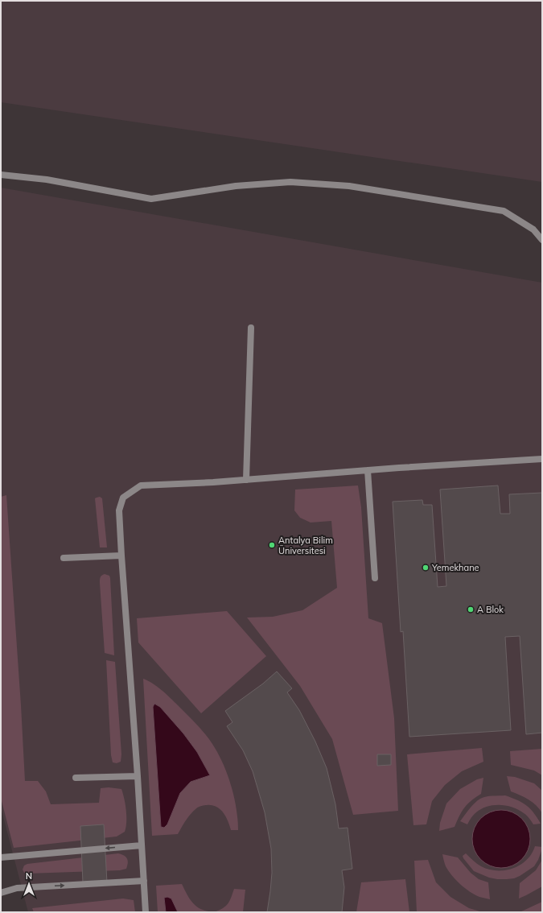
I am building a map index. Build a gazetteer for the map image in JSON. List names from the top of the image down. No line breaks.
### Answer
{"places":["Antalya Bilim Üniversitesi","Yemekhane","A Blok"],"north":"top"}
